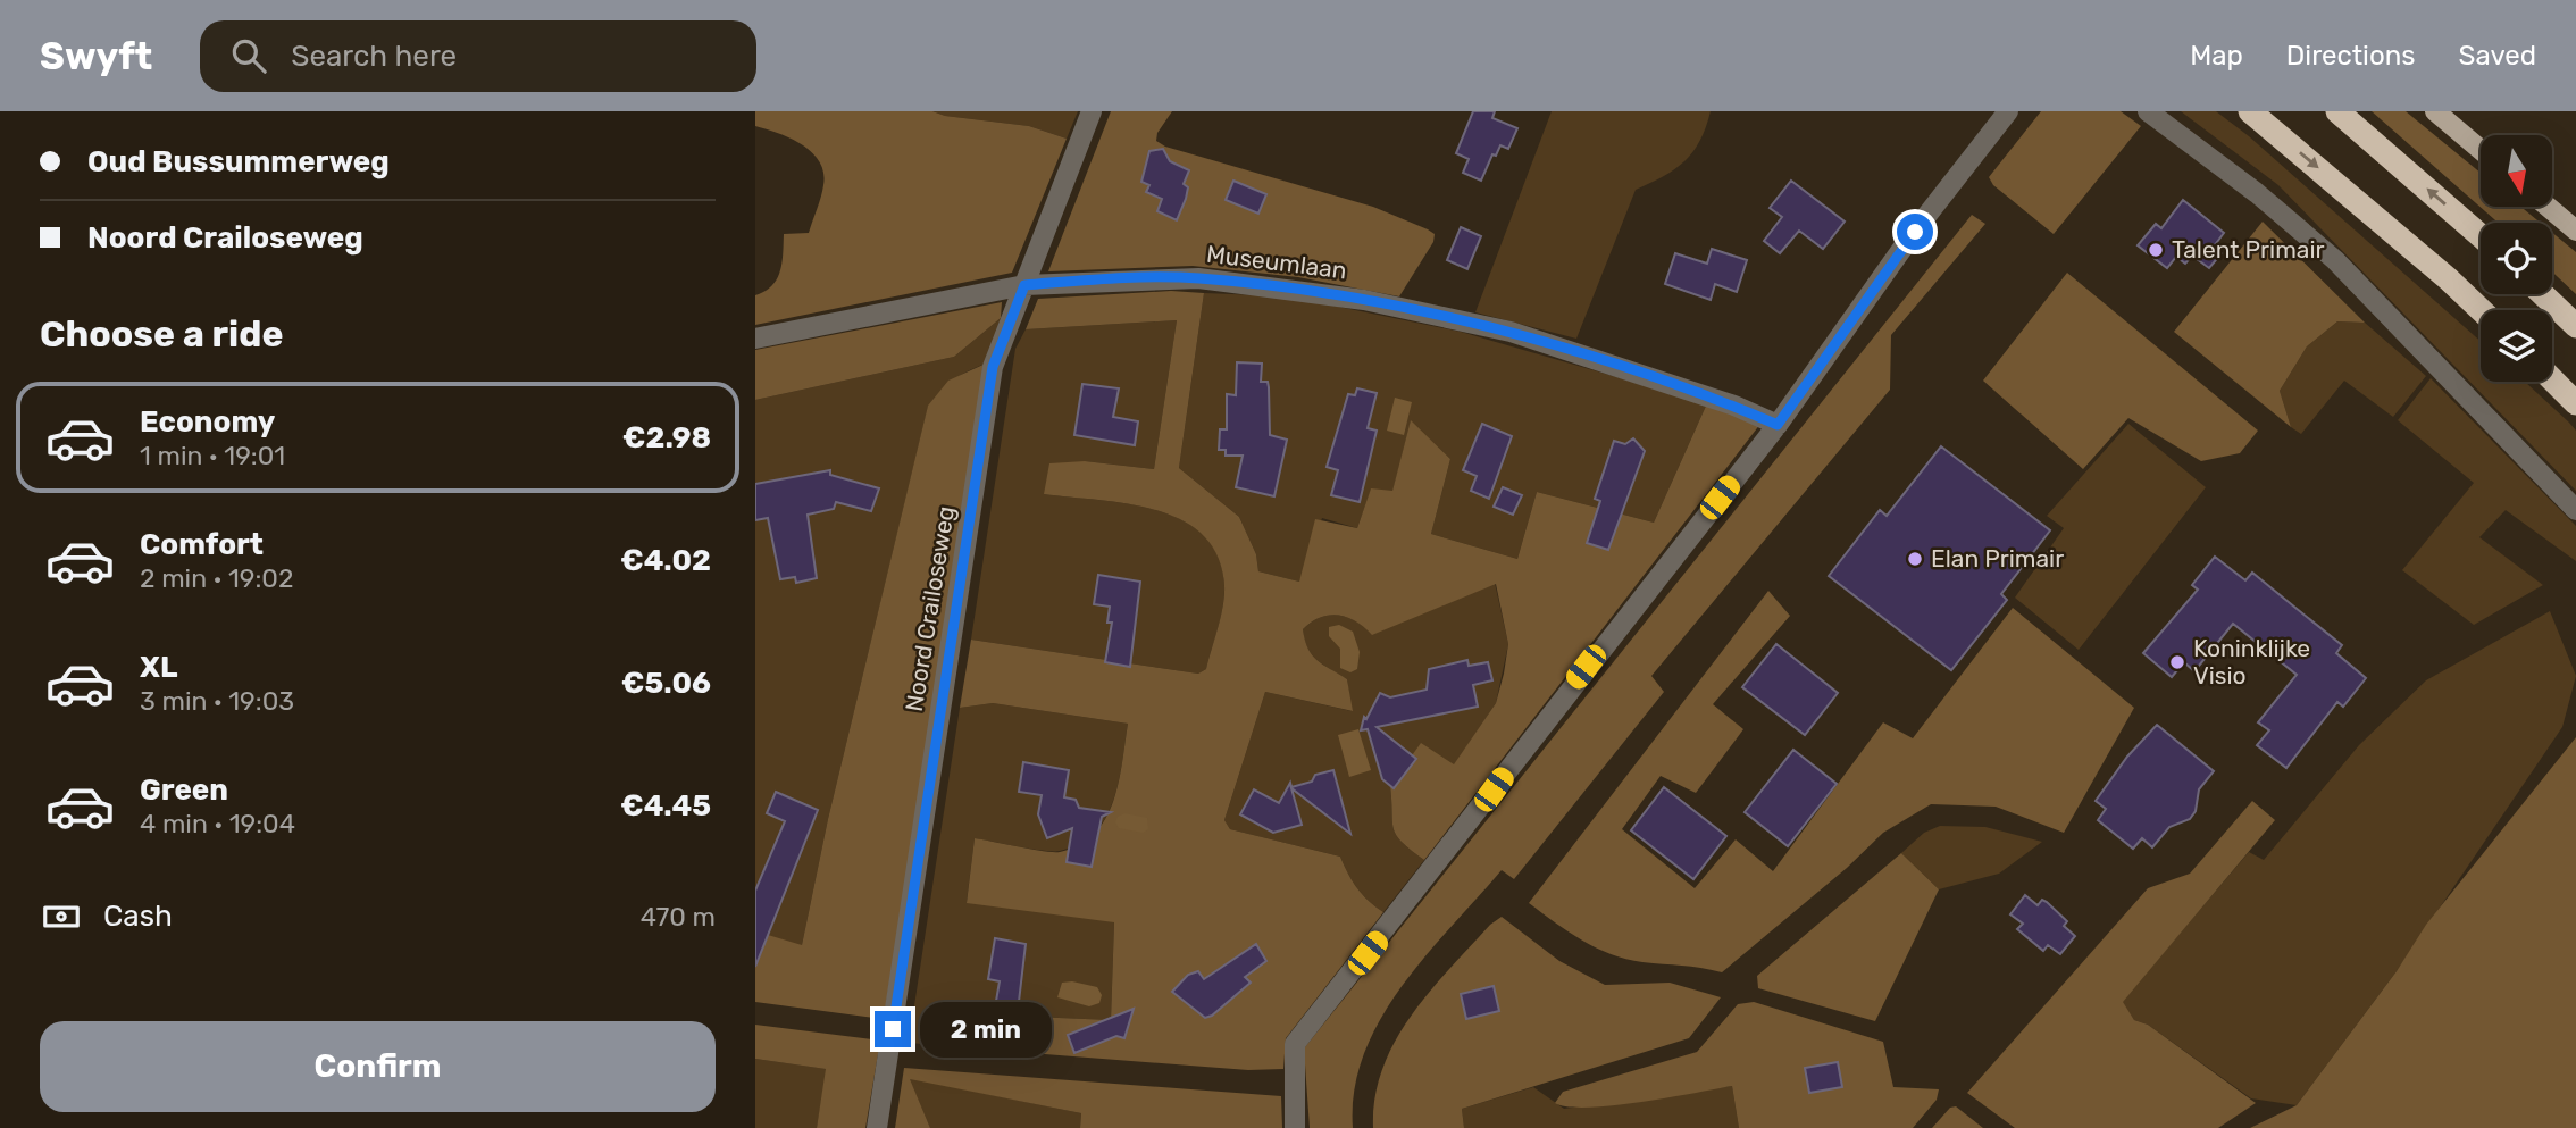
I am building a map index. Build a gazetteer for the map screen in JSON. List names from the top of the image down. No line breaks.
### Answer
{"streets":{"street":["Museumlaan","Noord Crailoseweg"]},"crossings":[["Museumlaan","Noord Crailoseweg"]],"places":["Talent Primair","Elan Primair","Koninklijke Visio"],"north":"bottom","page":{"header":"Swyft","search":"Search here","nav":["Map","Directions","Saved"],"banner":["Oud Bussummerweg","Noord Crailoseweg"],"heading":"Choose a ride","list":[{"name":"Economy","note":"1 min · 19:01","value":"€2.98"},{"name":"Comfort","note":"2 min · 19:02","value":"€4.02"},{"name":"XL","note":"3 min · 19:03","value":"€5.06"},{"name":"Green","note":"4 min · 19:04","value":"€4.45"}],"pay":["Cash","470 m"],"bubble":"2 min","buttons":"Confirm"}}
